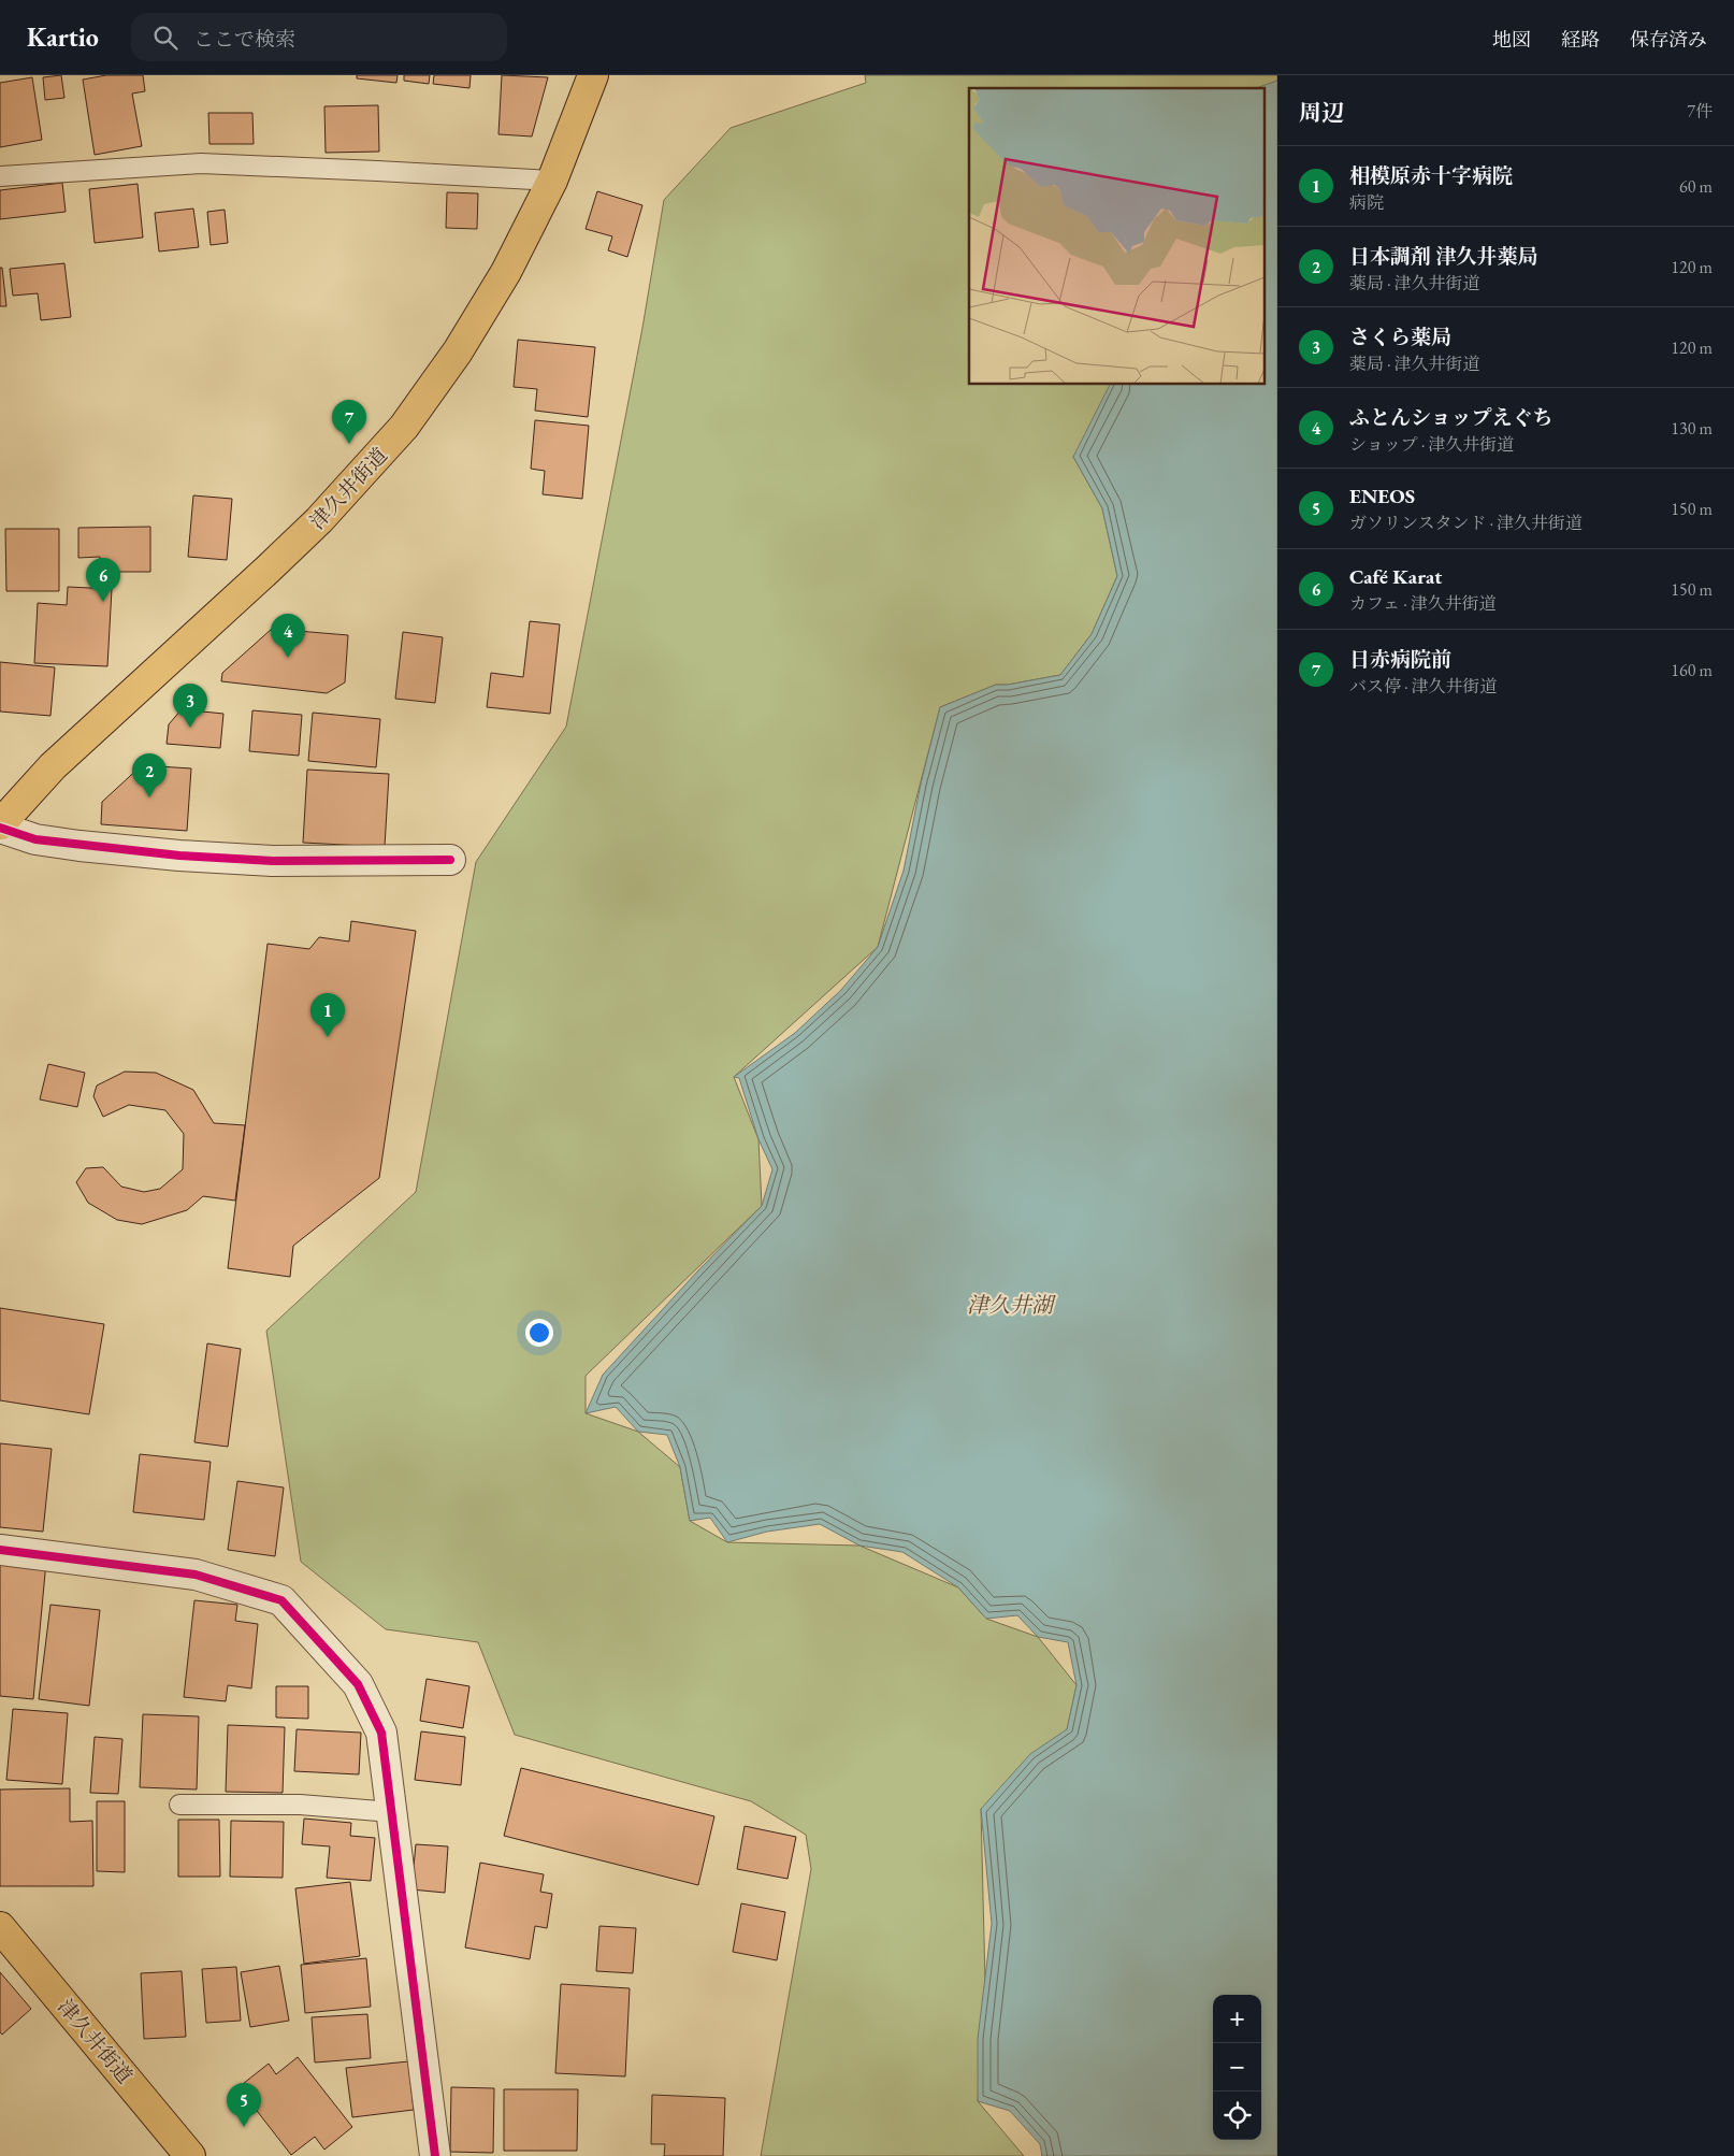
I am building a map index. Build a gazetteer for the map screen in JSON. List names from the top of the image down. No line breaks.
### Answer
{"streets":{"highway":["津久井街道"]},"water":["津久井湖"],"page":{"header":"Kartio","search":"ここで検索","nav":["地図","経路","保存済み"],"heading":["周辺","7件"],"list":[{"mark":"1","name":"相模原赤十字病院","note":"病院","value":"60 m"},{"mark":"2","name":"日本調剤 津久井薬局","note":"薬局 · 津久井街道","value":"120 m"},{"mark":"3","name":"さくら薬局","note":"薬局 · 津久井街道","value":"120 m"},{"mark":"4","name":"ふとんショップえぐち","note":"ショップ · 津久井街道","value":"130 m"},{"mark":"5","name":"ENEOS","note":"ガソリンスタンド · 津久井街道","value":"150 m"},{"mark":"6","name":"Café Karat","note":"カフェ · 津久井街道","value":"150 m"},{"mark":"7","name":"日赤病院前","note":"バス停 · 津久井街道","value":"160 m"}],"pins":["7","6","4","3","2","1","5"],"map_buttons":["+","−"]}}
